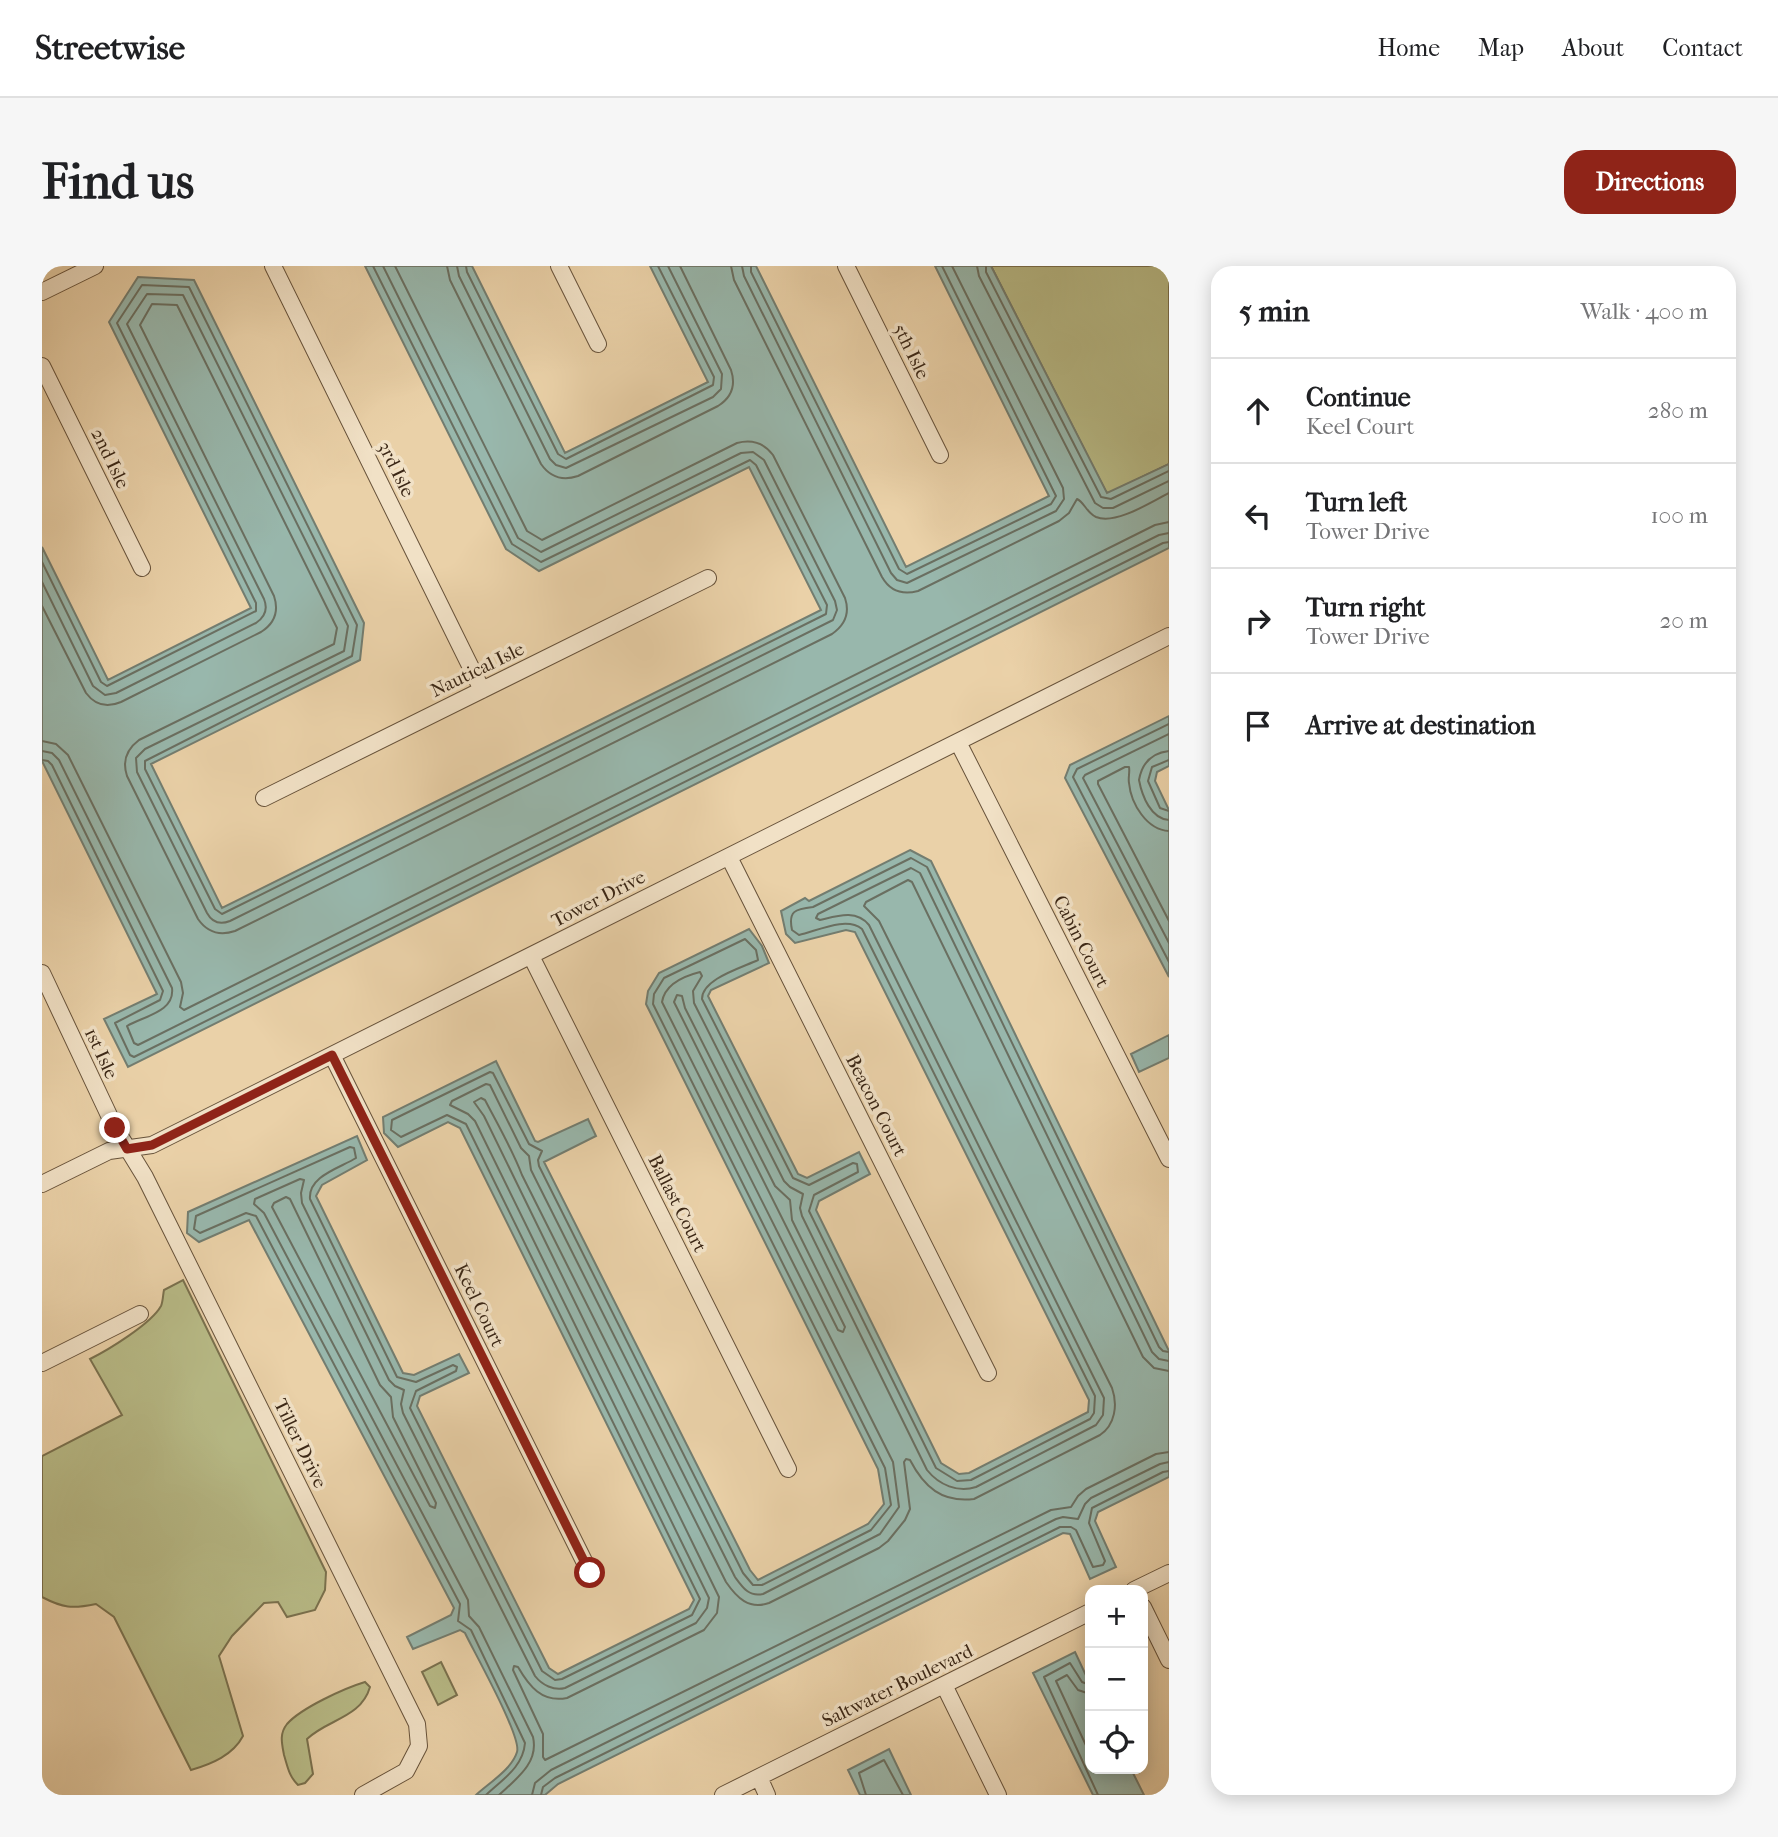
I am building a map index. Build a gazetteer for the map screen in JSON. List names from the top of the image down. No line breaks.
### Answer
{"streets":{"street":["5th Isle","2nd Isle","3rd Isle","Nautical Isle","Tower Drive","Cabin Court","1st Isle","Beacon Court","Ballast Court","Keel Court","Tiller Drive","Saltwater Boulevard"]},"crossings":[["3rd Isle","Nautical Isle"],["Tower Drive","Cabin Court"],["Tower Drive","1st Isle"],["Tower Drive","Beacon Court"],["Tower Drive","Ballast Court"],["Tower Drive","Keel Court"],["Tower Drive","Tiller Drive"],["1st Isle","Tiller Drive"]],"page":{"header":"Streetwise","nav":["Home","Map","About","Contact"],"buttons":"Directions","title":"Find us","heading":["5 min","Walk · 400 m"],"list":[["Continue","Keel Court","280 m"],["Turn left","Tower Drive","100 m"],["Turn right","Tower Drive","20 m"],"Arrive at destination"],"map_buttons":["+","−"]}}
